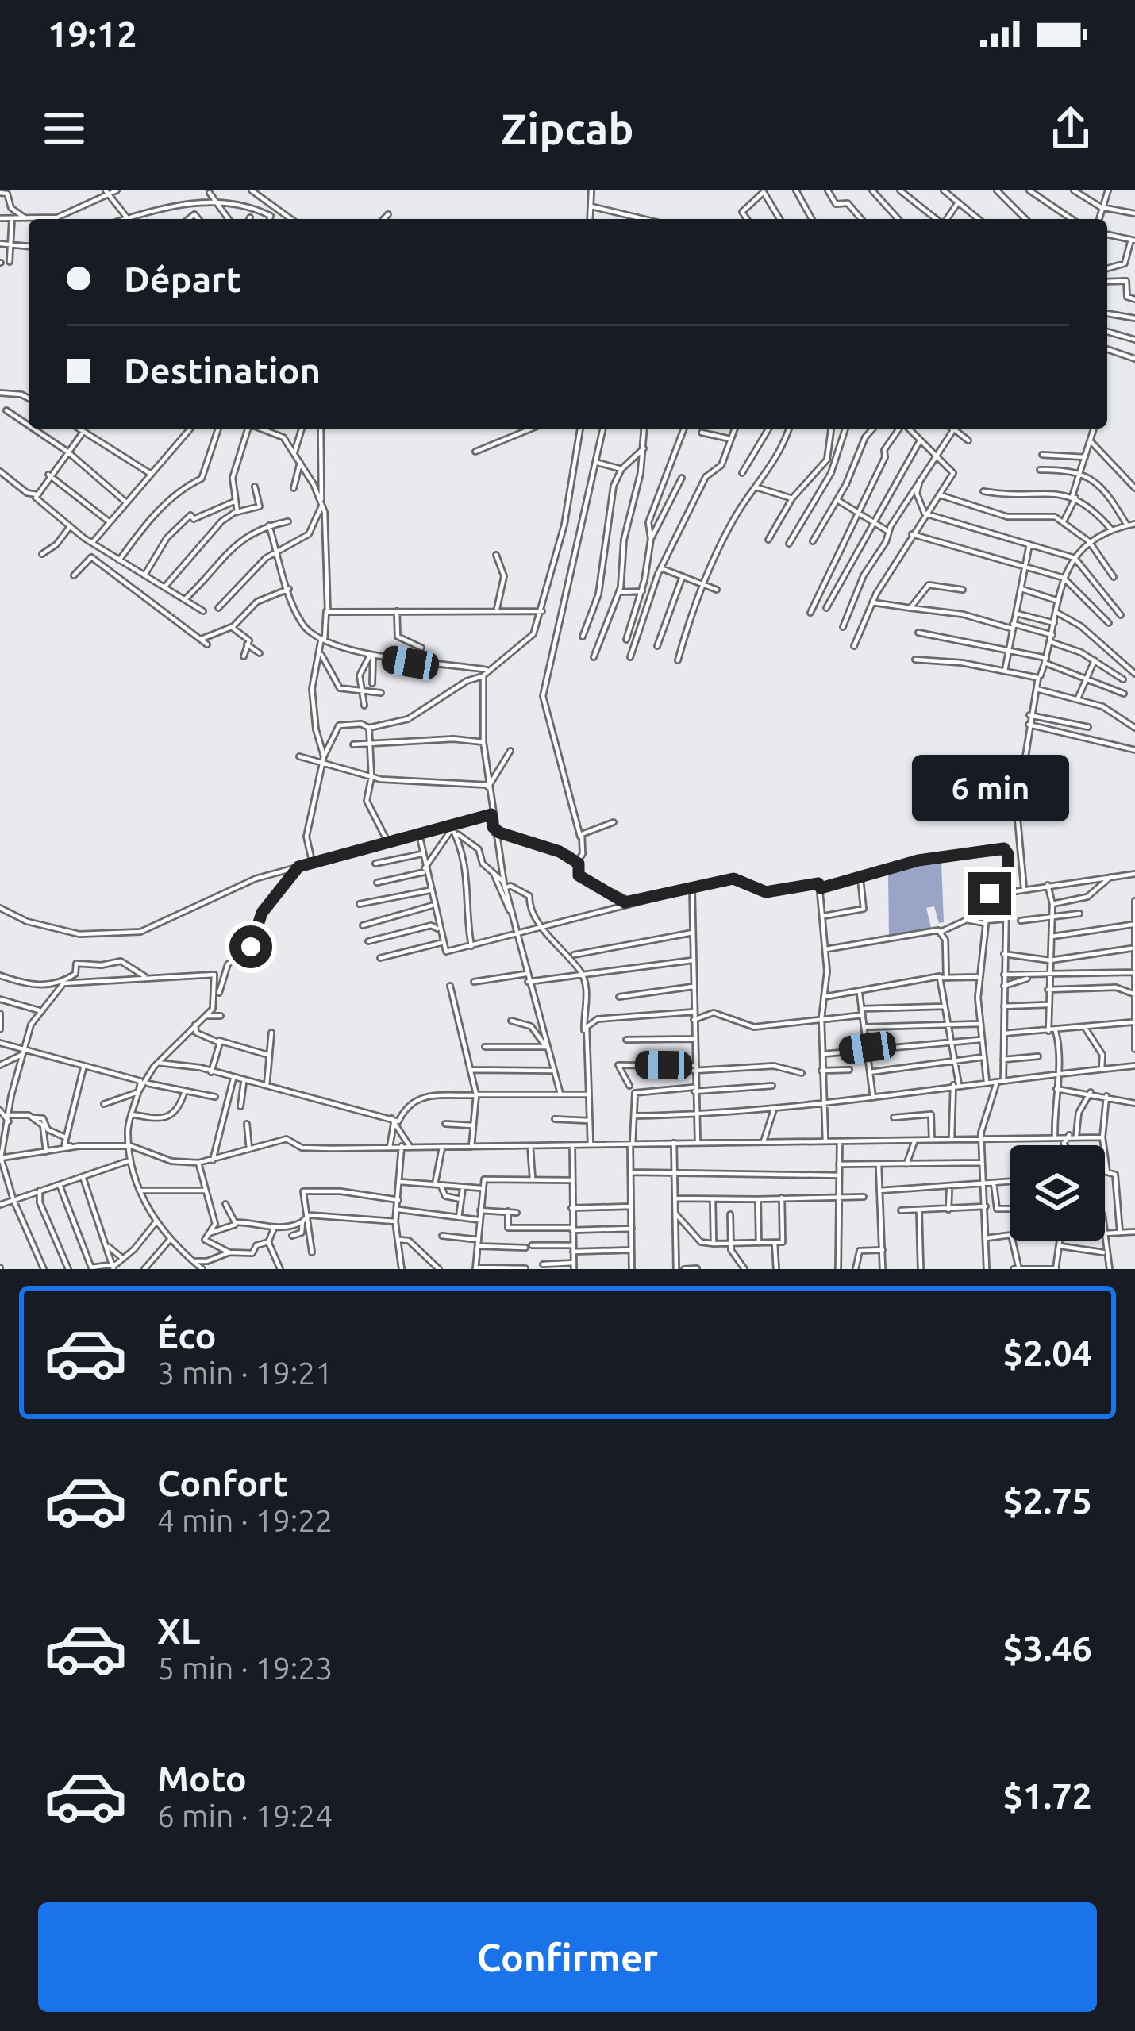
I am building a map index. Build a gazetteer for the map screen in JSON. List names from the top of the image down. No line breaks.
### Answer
{"page":{"status":"19:12","header":"Zipcab","banner":["Départ","Destination"],"bubble":"6 min","list":[{"name":"Éco","note":"3 min · 19:21","value":"$2.04"},{"name":"Confort","note":"4 min · 19:22","value":"$2.75"},{"name":"XL","note":"5 min · 19:23","value":"$3.46"},{"name":"Moto","note":"6 min · 19:24","value":"$1.72"}],"buttons":"Confirmer"}}
